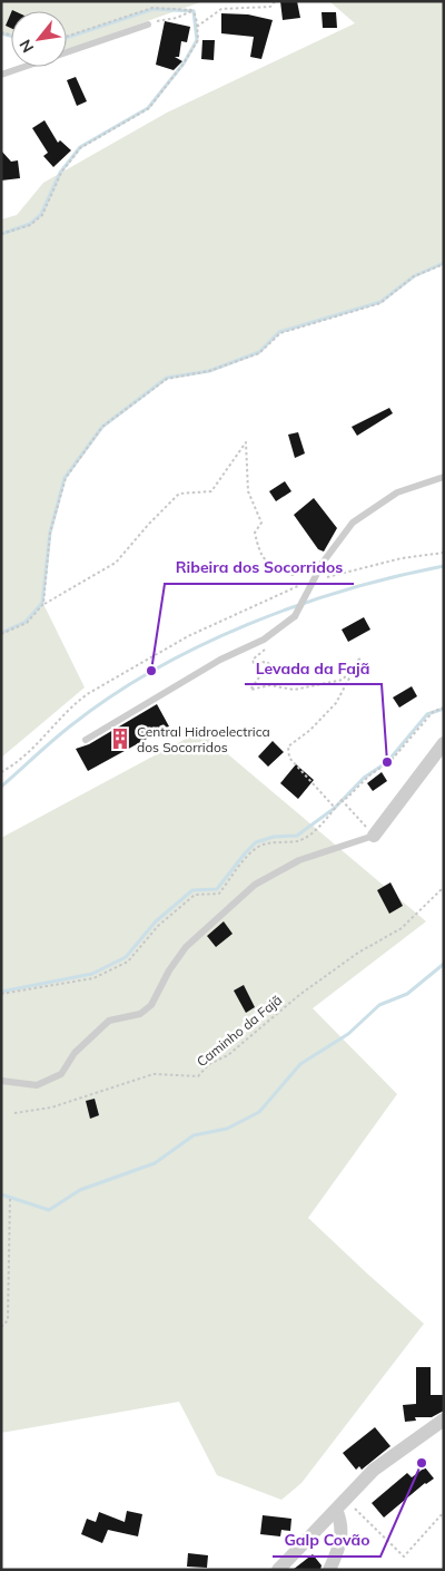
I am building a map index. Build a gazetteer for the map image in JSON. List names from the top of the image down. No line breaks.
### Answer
{"streets":{"path":["Caminho da Fajã"]},"places":{"other":["Ribeira dos Socorridos","Levada da Fajã","Galp Covão"],"building":["Central Hidroelectrica dos Socorridos"]},"north":"bottom left"}
